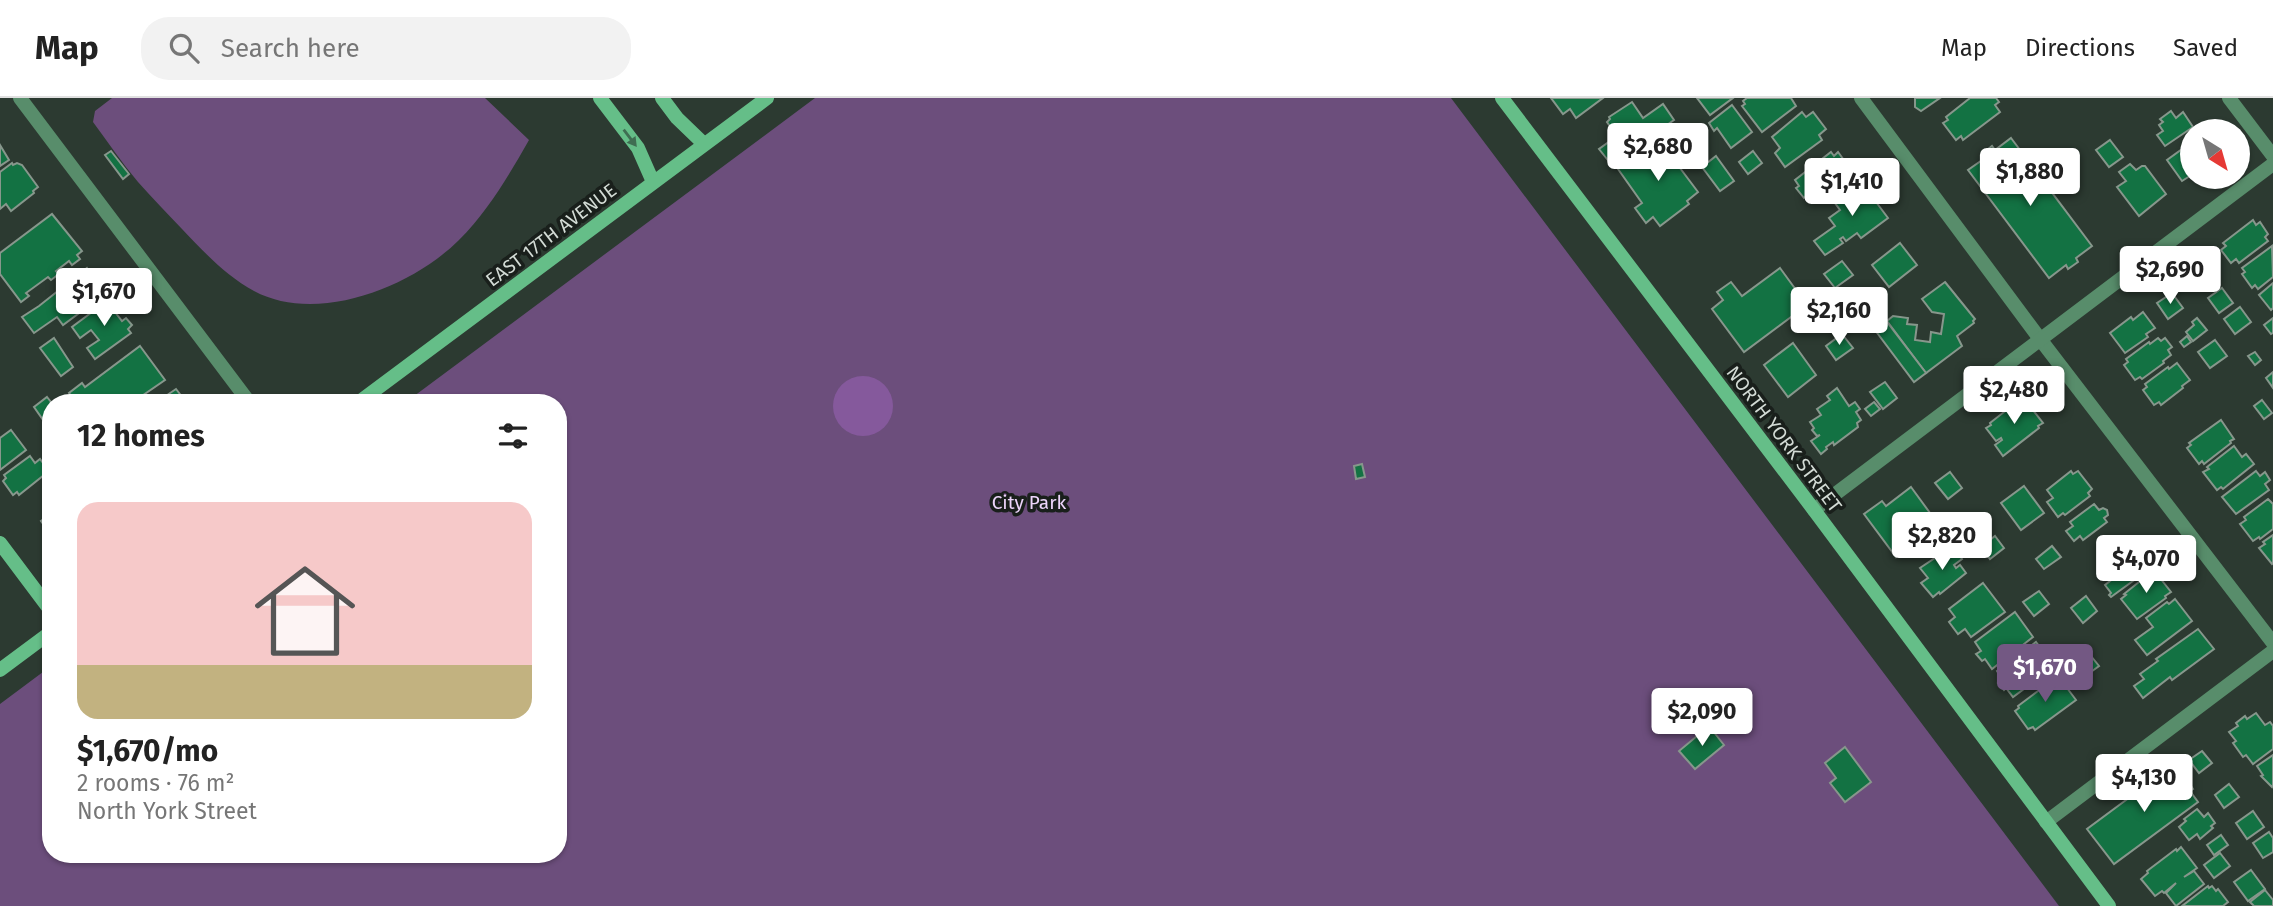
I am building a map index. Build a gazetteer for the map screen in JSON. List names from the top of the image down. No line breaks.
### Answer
{"streets":{"main road":["EAST 17TH AVENUE","NORTH YORK STREET"]},"parks":["City Park"],"north":"bottom right","page":{"header":"Map","search":"Search here","nav":["Map","Directions","Saved"],"price":["$2,680","$1,880","$1,410","$2,690","$1,670","$2,160","$2,480","$2,820","$4,070","$1,670","$2,090","$4,130"],"heading":"12 homes","list":[{"name":"$1,670/mo","note":"2 rooms · 76 m² · North York Street"}]}}
